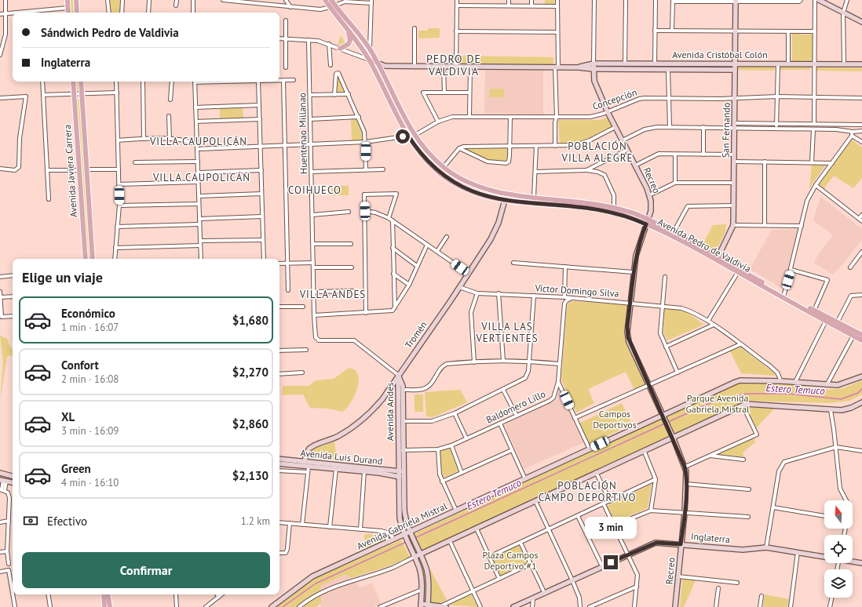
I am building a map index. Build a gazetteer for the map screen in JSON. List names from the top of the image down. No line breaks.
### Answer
{"streets":{"main road":["Avenida Javiera Carrera","Avenida Pedro de Valdivia"],"street":["Avenida Cristóbal Colón","Concepción","San Fernando","Huentenao Millanao","Recreo","Víctor Domingo Silva","Tromén","Baldomero Lillo","Avenida Andes","Avenida Luis Durand","Avenida Gabriela Mistral","Inglaterra"]},"crossings":[["Avenida Cristóbal Colón","San Fernando"],["Avenida Cristóbal Colón","Huentenao Millanao"],["Avenida Cristóbal Colón","Recreo"],["Avenida Cristóbal Colón","Avenida Pedro de Valdivia"],["Concepción","San Fernando"],["Concepción","Recreo"],["Concepción","Avenida Pedro de Valdivia"],["San Fernando","Avenida Pedro de Valdivia"],["Huentenao Millanao","Tromén"],["Huentenao Millanao","Avenida Andes"],["Recreo","Avenida Pedro de Valdivia"],["Recreo","Víctor Domingo Silva"],["Recreo","Avenida Gabriela Mistral"],["Recreo","Inglaterra"],["Avenida Pedro de Valdivia","Tromén"],["Víctor Domingo Silva","Tromén"],["Víctor Domingo Silva","Baldomero Lillo"],["Víctor Domingo Silva","Avenida Gabriela Mistral"],["Tromén","Avenida Andes"],["Tromén","Avenida Luis Durand"],["Baldomero Lillo","Avenida Andes"],["Avenida Andes","Avenida Luis Durand"],["Avenida Andes","Avenida Gabriela Mistral"]],"districts":["PEDRO DE VALDIVIA","VILLA CAUPOLICÁN","POBLACIÓN VILLA ALEGRE","VILLA CAUPOLICÁN","COIHUECO","VILLA ANDES","VILLA LAS VERTIENTES","POBLACIÓN CAMPO DEPORTIVO"],"water":["Estero Temuco"],"parks":["Parque Avenida Gabriela Mistral","Campos Deportivos","Plaza Campos Deportivo #1"],"north":"top","page":{"banner":["Sándwich Pedro de Valdivia","Inglaterra"],"heading":"Elige un viaje","list":[{"name":"Económico","note":"1 min · 16:07","value":"$1,680"},{"name":"Confort","note":"2 min · 16:08","value":"$2,270"},{"name":"XL","note":"3 min · 16:09","value":"$2,860"},{"name":"Green","note":"4 min · 16:10","value":"$2,130"}],"pay":["Efectivo","1.2 km"],"bubble":"3 min","buttons":"Confirmar"}}
